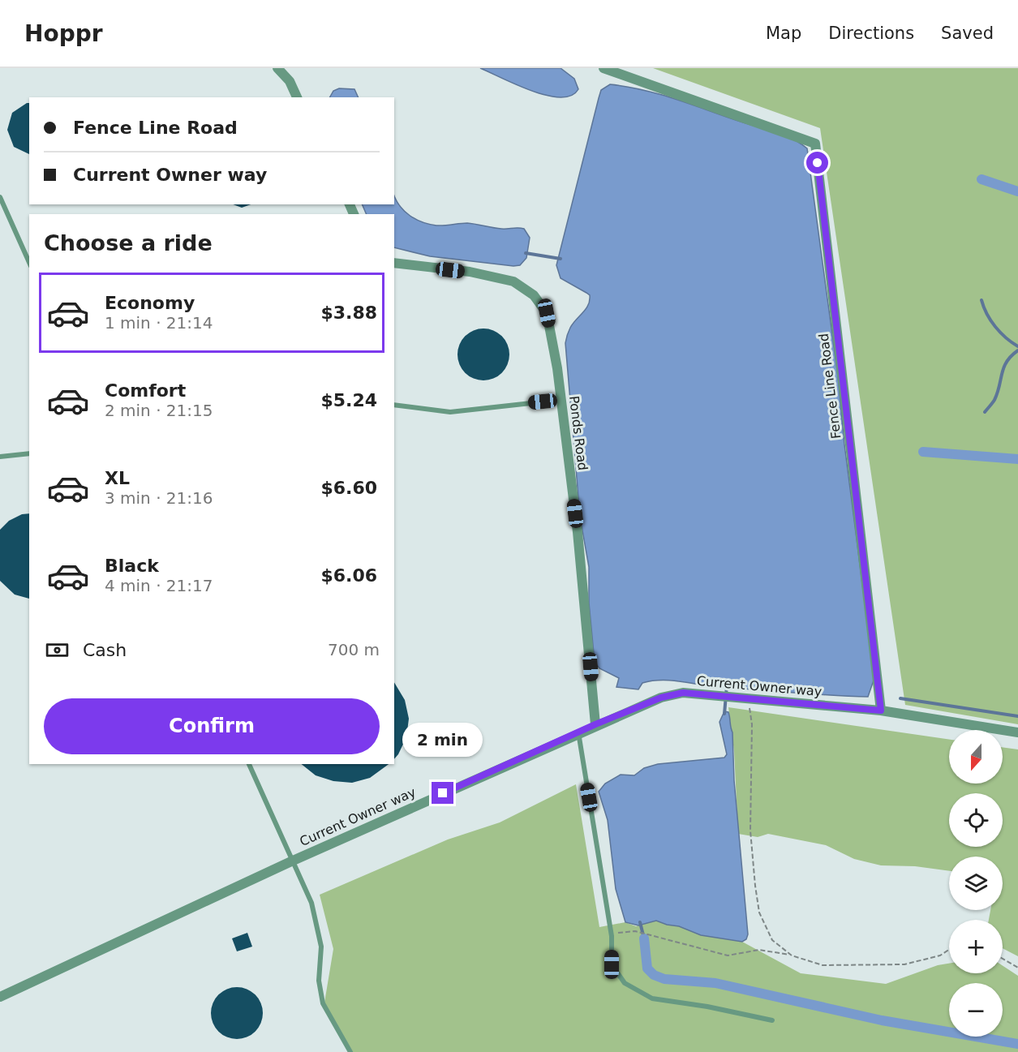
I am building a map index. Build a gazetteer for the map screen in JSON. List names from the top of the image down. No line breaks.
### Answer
{"streets":{"street":["Fence Line Road","Ponds Road","Current Owner way"]},"crossings":[["Fence Line Road","Current Owner way"],["Ponds Road","Current Owner way"]],"north":"bottom","page":{"header":"Hoppr","nav":["Map","Directions","Saved"],"banner":["Fence Line Road","Current Owner way"],"heading":"Choose a ride","list":[{"name":"Economy","note":"1 min · 21:14","value":"$3.88"},{"name":"Comfort","note":"2 min · 21:15","value":"$5.24"},{"name":"XL","note":"3 min · 21:16","value":"$6.60"},{"name":"Black","note":"4 min · 21:17","value":"$6.06"}],"pay":["Cash","700 m"],"buttons":"Confirm","bubble":"2 min","map_buttons":["+","−"]}}
